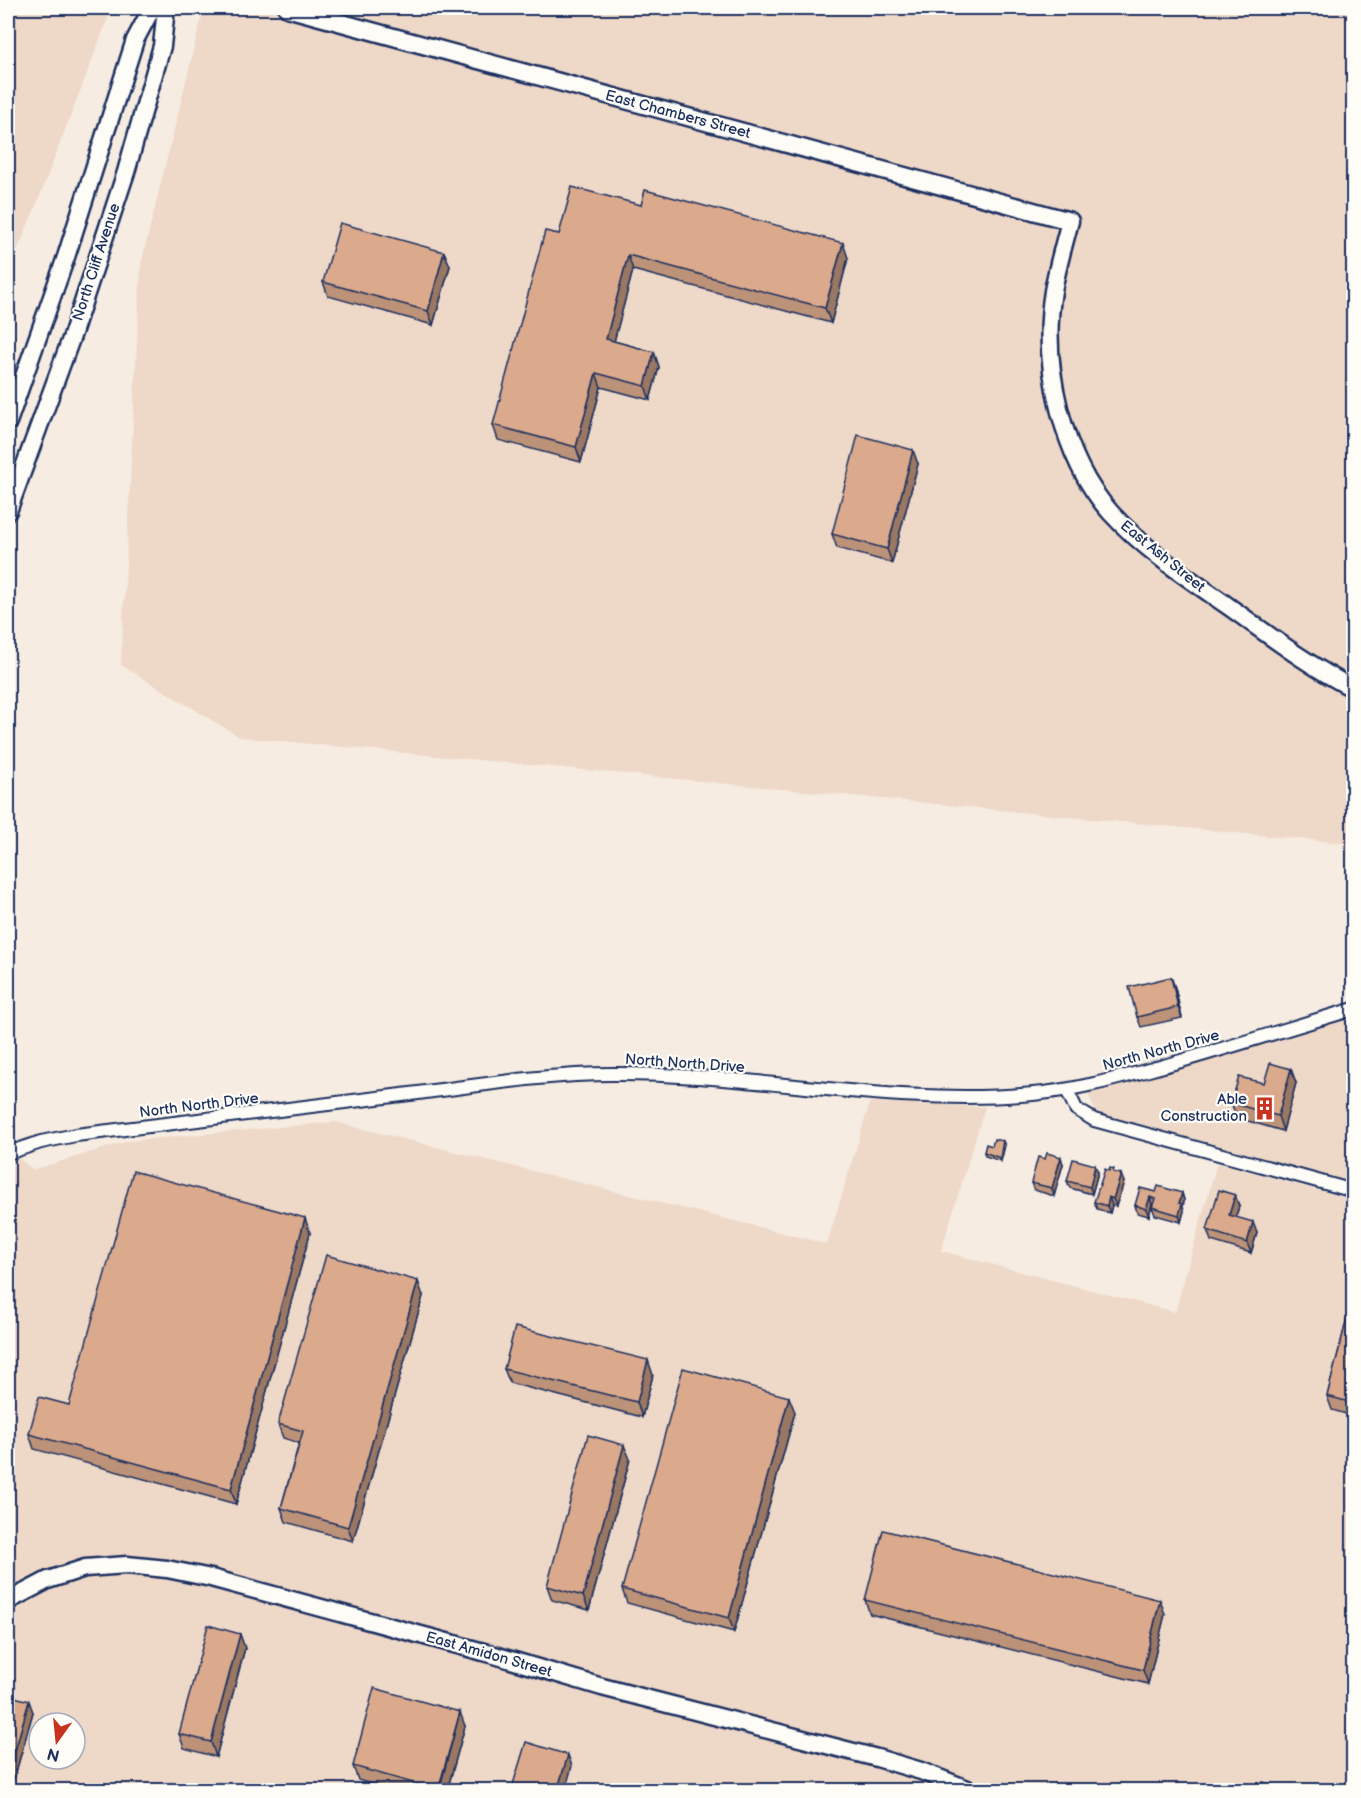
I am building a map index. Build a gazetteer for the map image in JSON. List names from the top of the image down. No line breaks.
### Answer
{"streets":{"street":["East Chambers Street","North Cliff Avenue","East Ash Street","North North Drive","East Amidon Street"]},"crossings":[["East Chambers Street","East Ash Street"]],"places":{"building":["Able Construction"]},"north":"bottom"}
